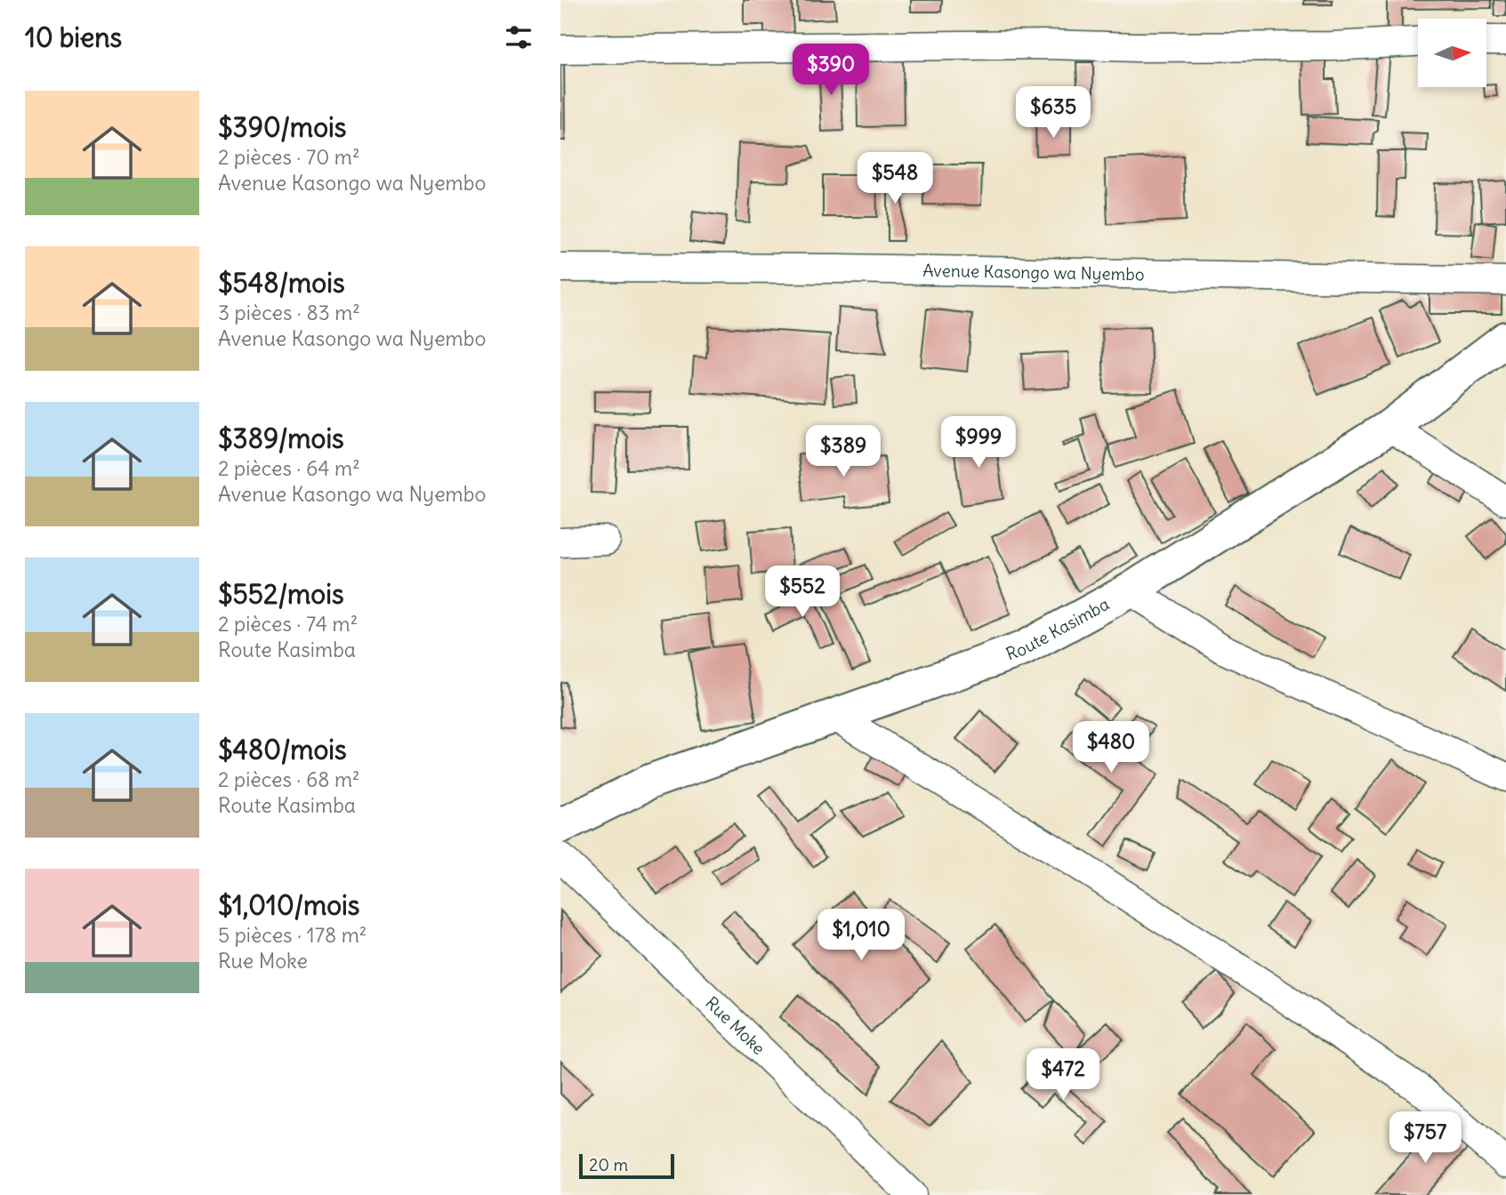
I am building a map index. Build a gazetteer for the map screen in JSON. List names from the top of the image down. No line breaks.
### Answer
{"streets":{"street":["Avenue Kasongo wa Nyembo","Route Kasimba","Rue Moke"]},"scale_bar":"20 m","north":"right","page":{"heading":"10 biens","price":["$390","$635","$548","$999","$389","$552","$480","$1,010","$472","$757"],"list":[{"name":"$390/mois","note":"2 pièces · 70 m² · Avenue Kasongo wa Nyembo"},{"name":"$548/mois","note":"3 pièces · 83 m² · Avenue Kasongo wa Nyembo"},{"name":"$389/mois","note":"2 pièces · 64 m² · Avenue Kasongo wa Nyembo"},{"name":"$552/mois","note":"2 pièces · 74 m² · Route Kasimba"},{"name":"$480/mois","note":"2 pièces · 68 m² · Route Kasimba"},{"name":"$1,010/mois","note":"5 pièces · 178 m² · Rue Moke"}],"scale":"20 m"}}
